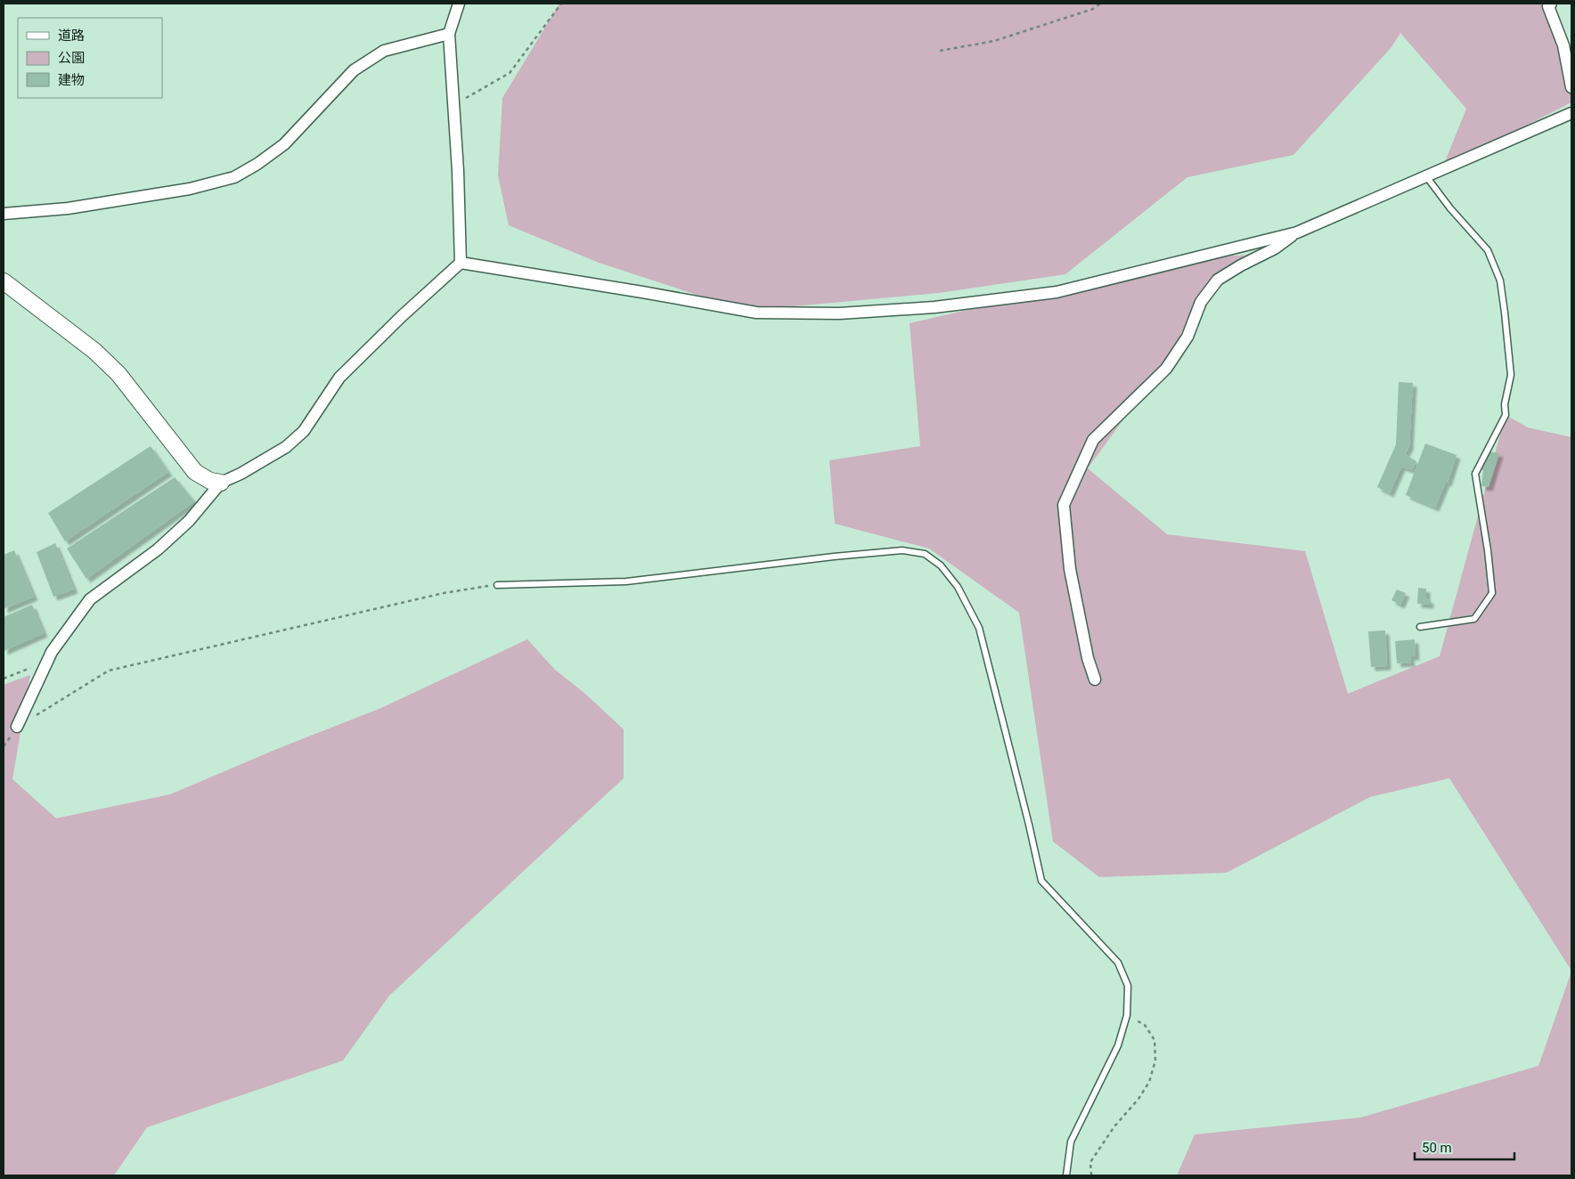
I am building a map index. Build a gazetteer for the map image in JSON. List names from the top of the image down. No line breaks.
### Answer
{"legend":["道路","公園","建物"],"scale_bar":"50 m"}
